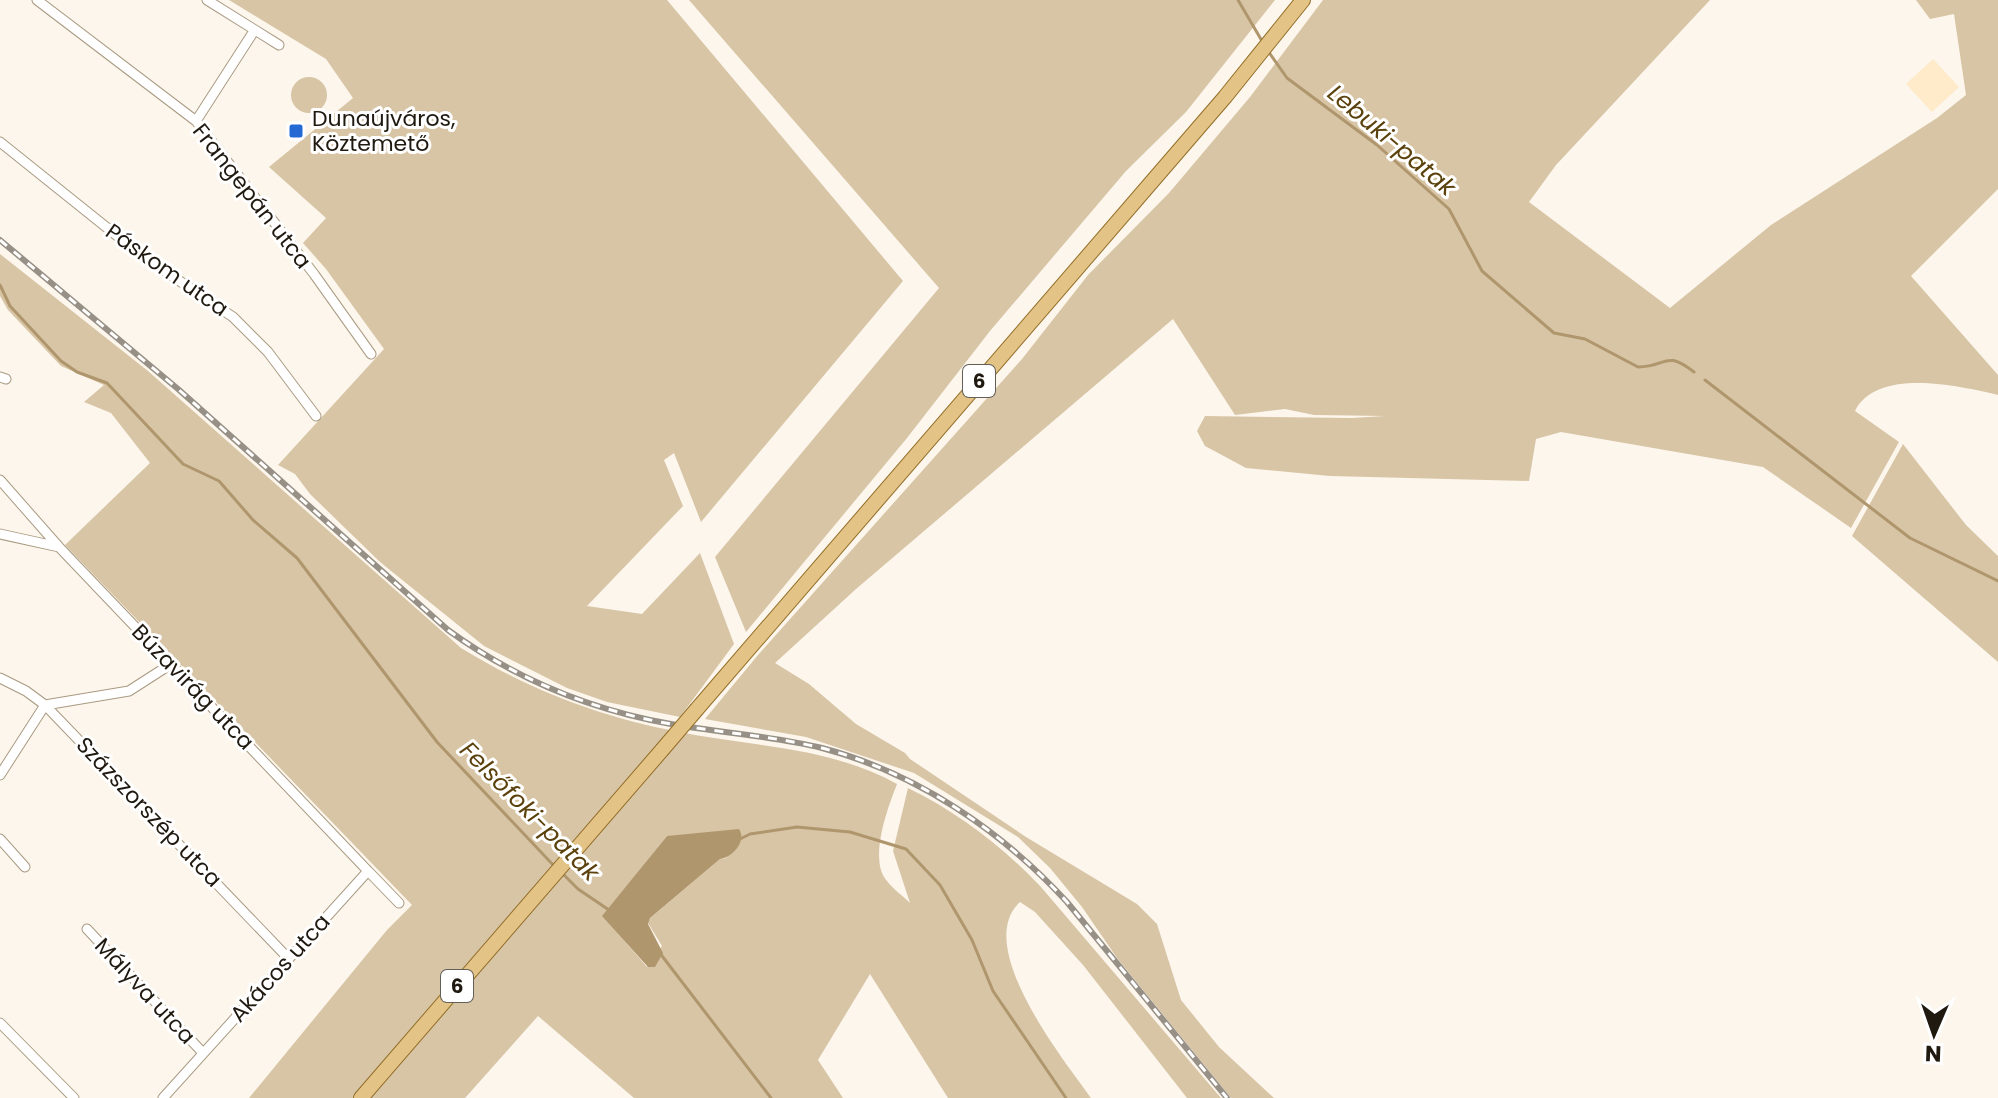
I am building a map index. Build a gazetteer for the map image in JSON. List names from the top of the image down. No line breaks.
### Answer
{"streets":{"main road":["6"],"street":["Frangepán utca","Páskom utca","Búzavirág utca","Százszorszép utca","Akácos utca","Mályva utca"]},"crossings":[["Búzavirág utca","Akácos utca"],["Százszorszép utca","Akácos utca"],["Akácos utca","Mályva utca"]],"water":["Lebuki-patak","Felsőfoki-patak"],"places":{"transit":["Dunaújváros, Köztemető"]},"north":"bottom"}
